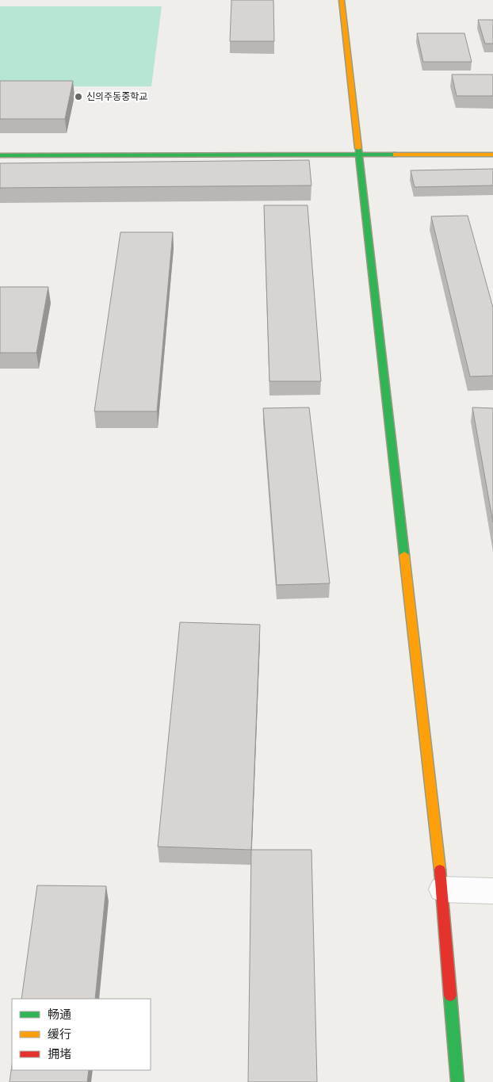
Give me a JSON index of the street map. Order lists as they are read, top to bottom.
{
  "places": ["신의주동중학교"],
  "legend": ["畅通", "缓行", "拥堵"]
}
